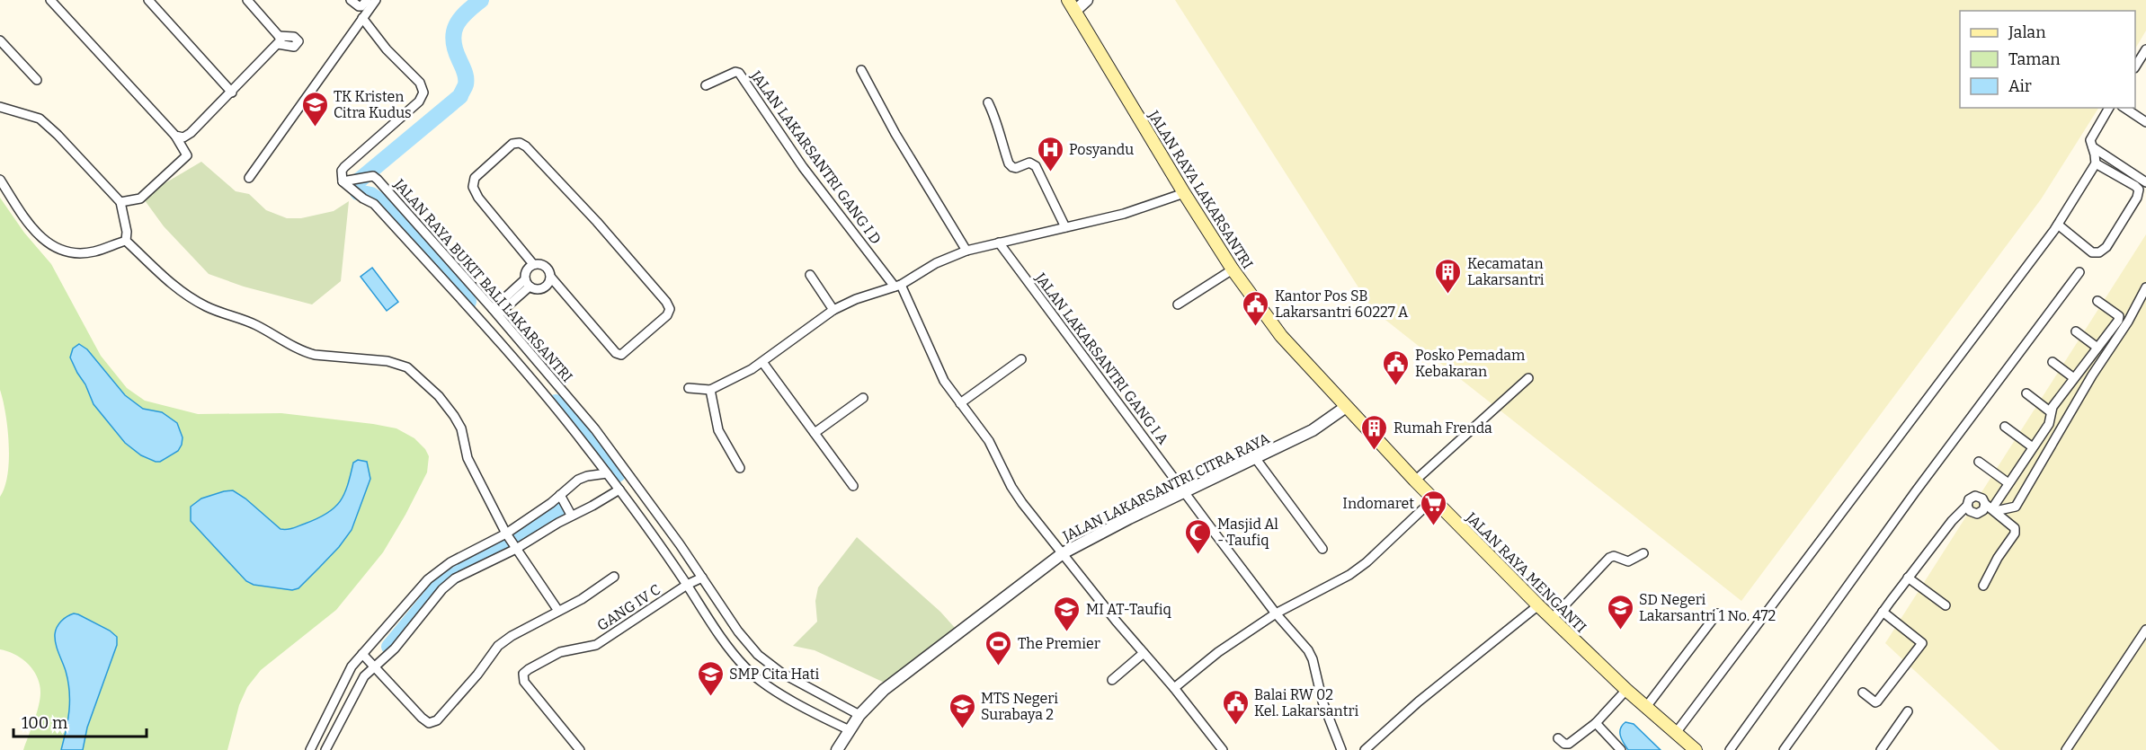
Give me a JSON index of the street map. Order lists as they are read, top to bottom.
{
  "streets": {
    "main road": ["JALAN RAYA LAKARSANTRI", "JALAN RAYA MENGANTI"],
    "street": [
      "JALAN LAKARSANTRI GANG I D",
      "JALAN RAYA BUKIT BALI LAKARSANTRI",
      "JALAN LAKARSANTRI GANG I A",
      "JALAN LAKARSANTRI CITRA RAYA",
      "GANG IV C"
    ]
  },
  "crossings": [
    ["JALAN RAYA LAKARSANTRI", "JALAN LAKARSANTRI CITRA RAYA"],
    ["JALAN RAYA LAKARSANTRI", "JALAN RAYA MENGANTI"],
    ["JALAN RAYA BUKIT BALI LAKARSANTRI", "JALAN LAKARSANTRI CITRA RAYA"],
    ["JALAN RAYA BUKIT BALI LAKARSANTRI", "GANG IV C"],
    ["JALAN LAKARSANTRI GANG I A", "JALAN LAKARSANTRI CITRA RAYA"],
    ["JALAN LAKARSANTRI CITRA RAYA", "JALAN RAYA MENGANTI"]
  ],
  "places": {
    "school or university": [
      "TK Kristen Citra Kudus",
      "SD Negeri Lakarsantri 1 No. 472",
      "MI AT-Taufiq",
      "SMP Cita Hati",
      "MTS Negeri Surabaya 2"
    ],
    "hospital": ["Posyandu"],
    "building": ["Kecamatan Lakarsantri", "Rumah Frenda"],
    "public building": ["Kantor Pos SB Lakarsantri 60227 A", "Posko Pemadam Kebakaran", "Balai RW 02 Kel. Lakarsantri"],
    "supermarket": ["Indomaret"],
    "mosque": ["Masjid Al - Taufiq"],
    "sports": ["The Premier"]
  },
  "legend": ["Jalan", "Taman", "Air"],
  "scale_bar": "100 m"
}
